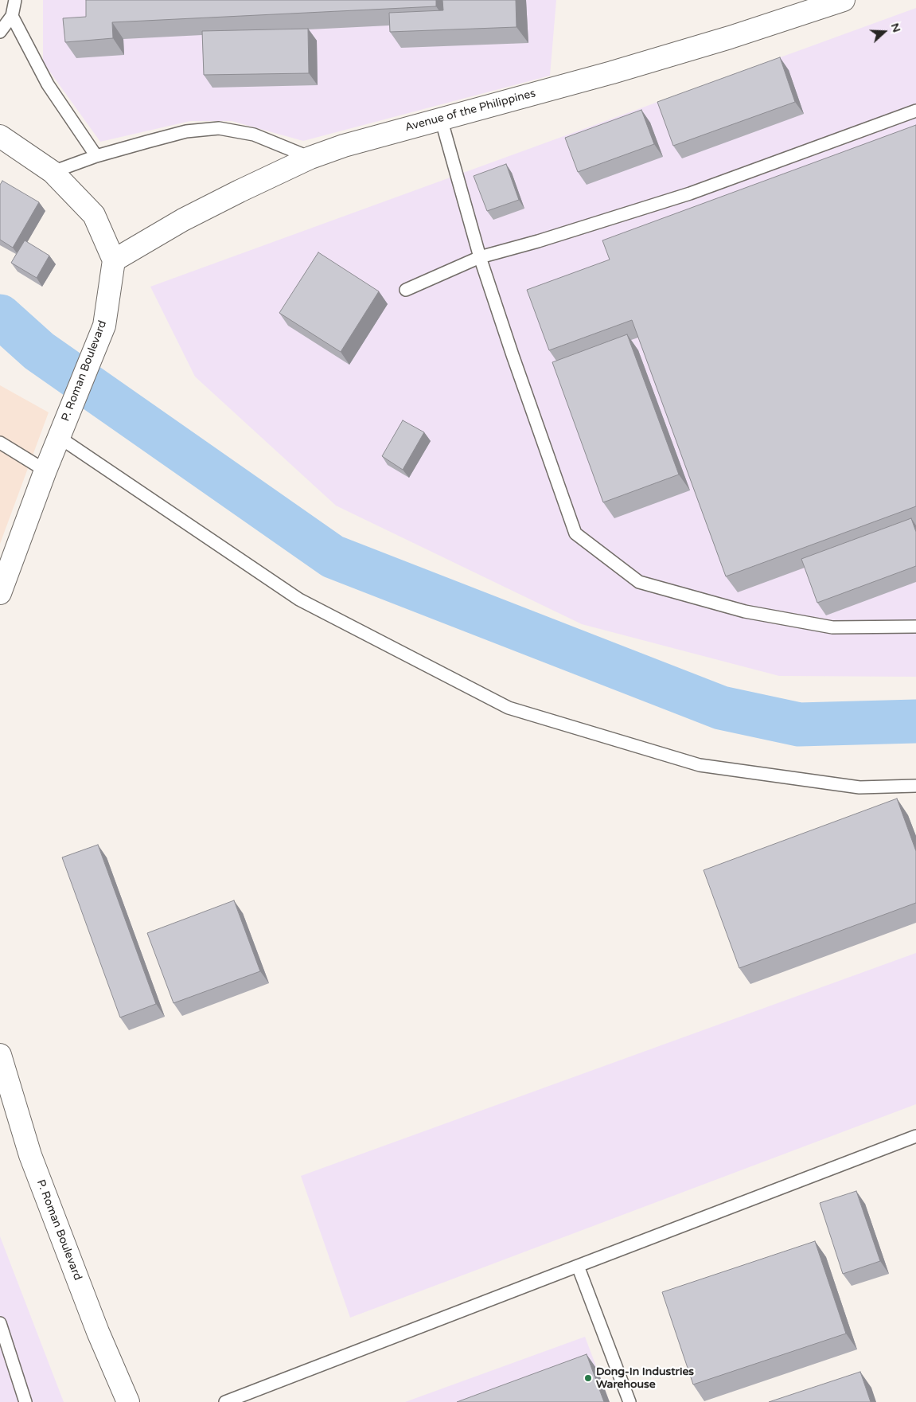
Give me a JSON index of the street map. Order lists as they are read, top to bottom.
{
  "streets": {
    "main road": ["Avenue of the Philippines", "P. Roman Boulevard"]
  },
  "crossings": [
    ["Avenue of the Philippines", "P. Roman Boulevard"]
  ],
  "places": ["Dong-In Industries Warehouse"],
  "north": "right"
}
